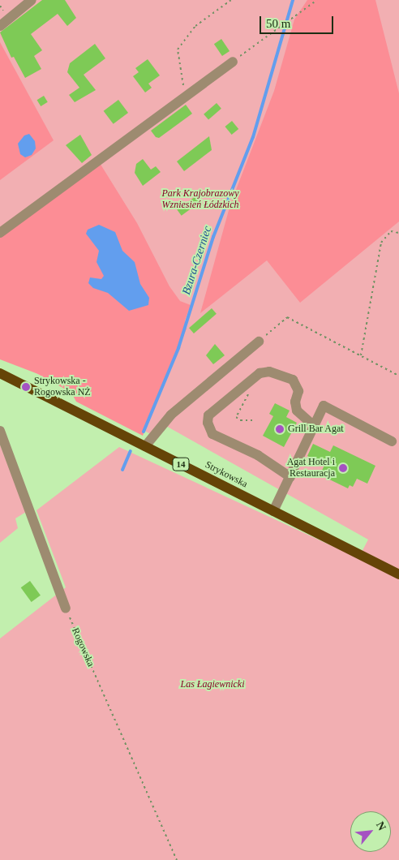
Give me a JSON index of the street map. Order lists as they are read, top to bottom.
{
  "streets": {
    "main road": ["14", "Strykowska"],
    "path": ["Rogowska"]
  },
  "water": ["Bzura-Czerniec"],
  "parks": ["Park Krajobrazowy Wzniesień Łódzkich", "Las Łagiewnicki"],
  "places": ["Strykowska - Rogowska NŻ", "Grill Bar Agat", "Agat Hotel i Restauracja"],
  "scale_bar": "50 m",
  "north": "top right"
}
